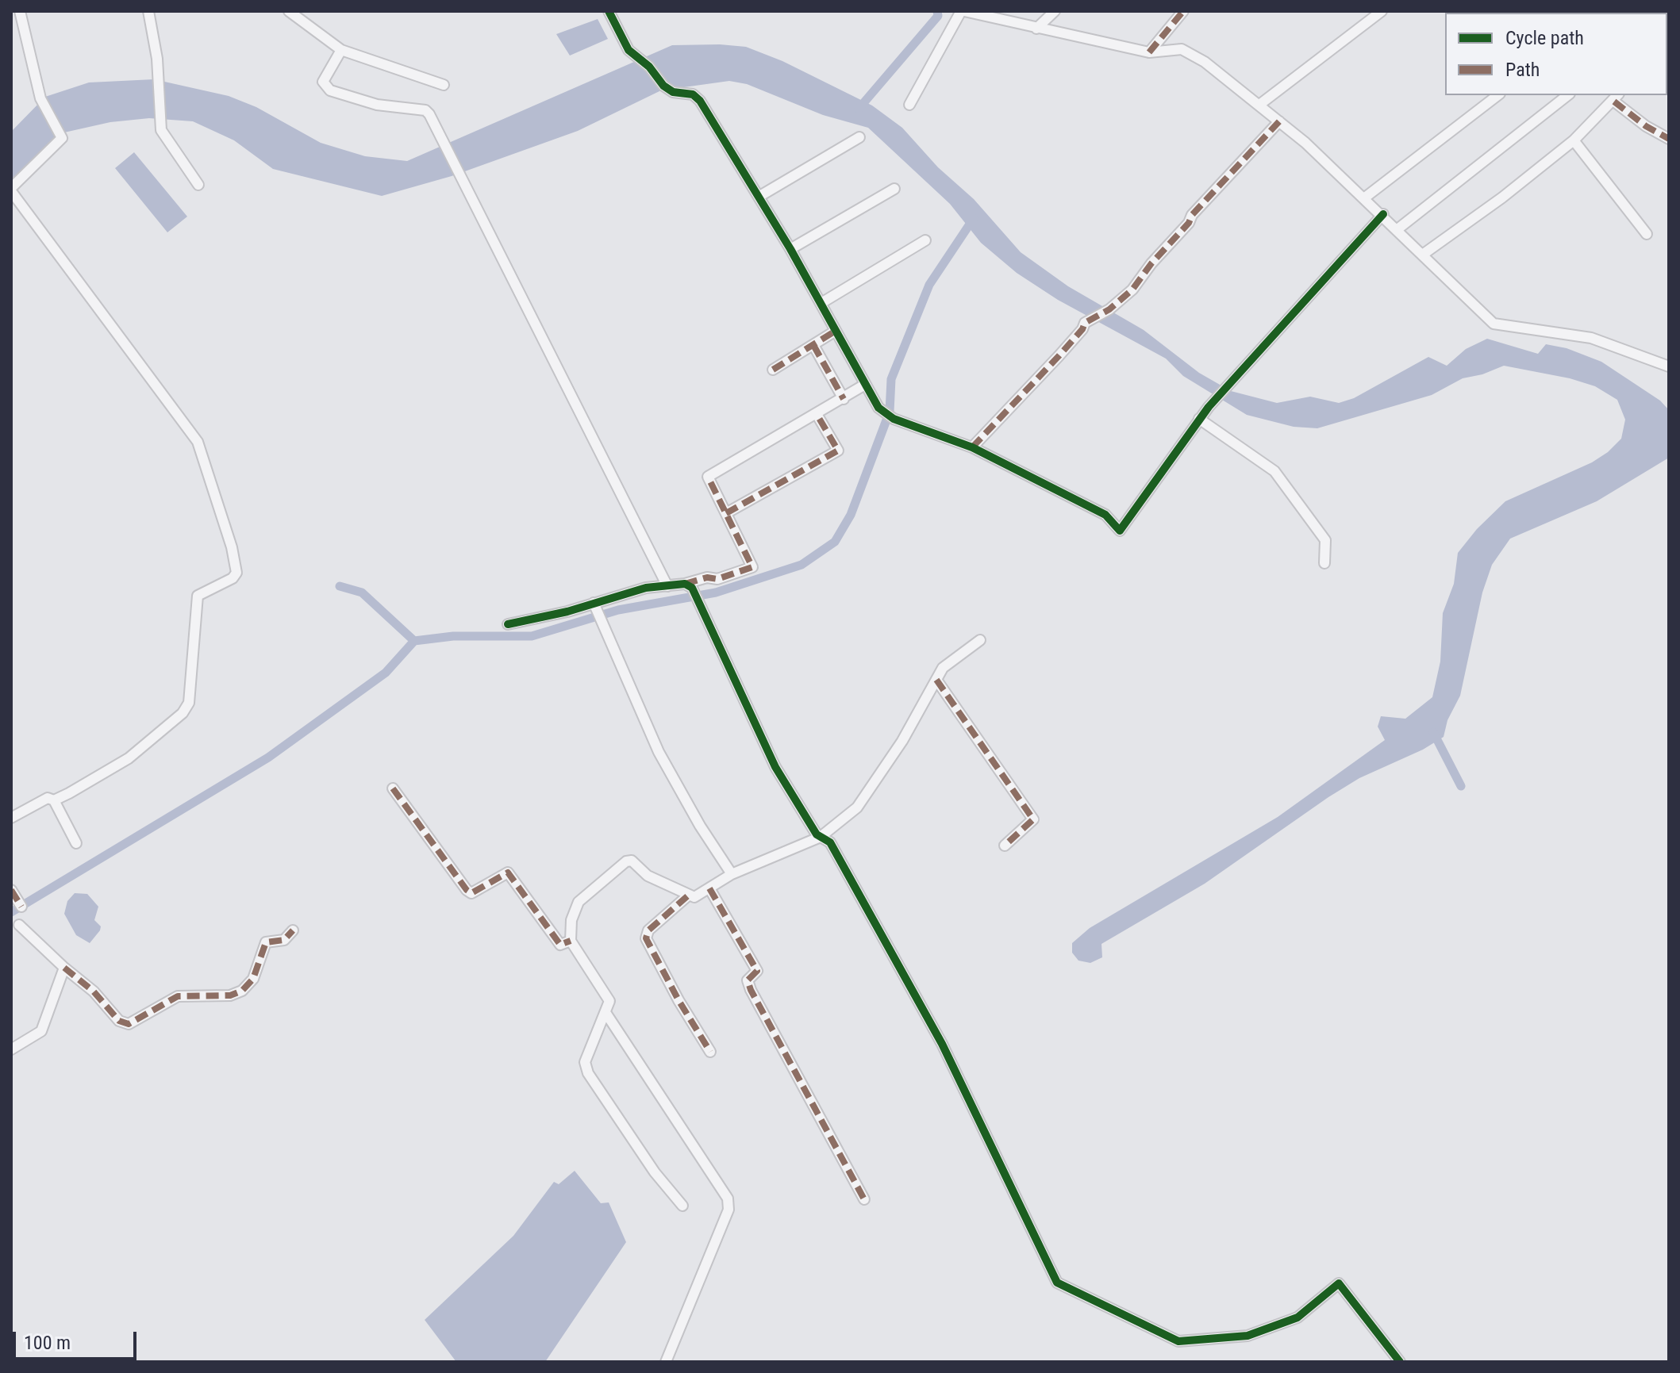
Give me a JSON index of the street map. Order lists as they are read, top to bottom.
{
  "legend": ["Cycle path", "Path"],
  "scale_bar": "100 m"
}
